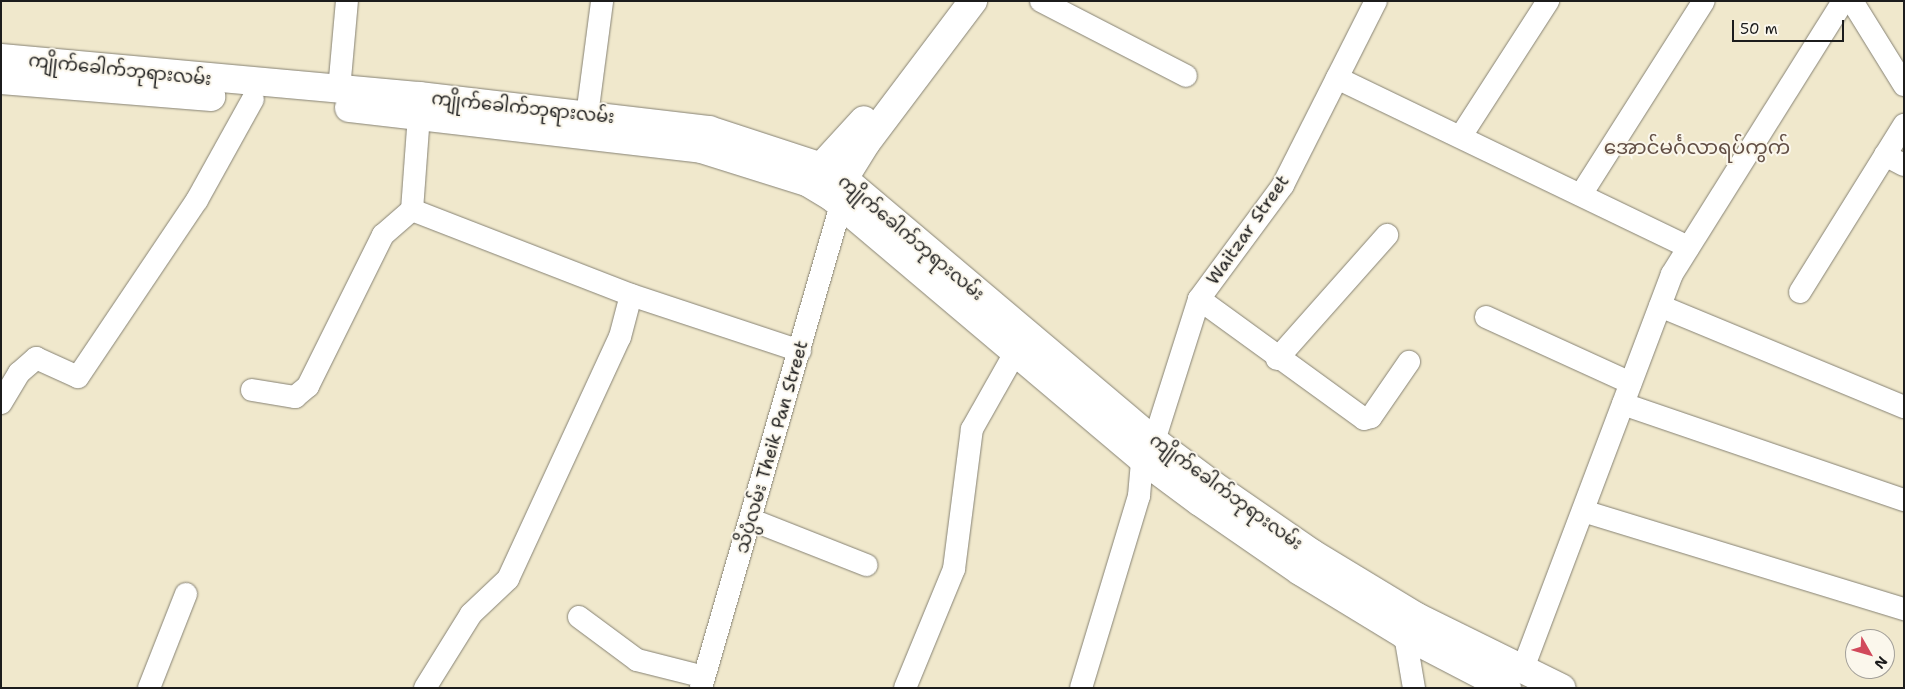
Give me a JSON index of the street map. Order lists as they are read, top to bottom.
{
  "streets": {
    "main road": ["ကျိုက်ခေါက်ဘုရားလမ်း"],
    "street": ["Waitzar Street", "သိပ္ပံလမ်း Theik Pan Street"]
  },
  "crossings": [
    ["ကျိုက်ခေါက်ဘုရားလမ်း", "Waitzar Street"],
    ["ကျိုက်ခေါက်ဘုရားလမ်း", "သိပ္ပံလမ်း Theik Pan Street"]
  ],
  "districts": ["အောင်မင်္ဂလာရပ်ကွက်"],
  "scale_bar": "50 m",
  "north": "bottom right"
}
